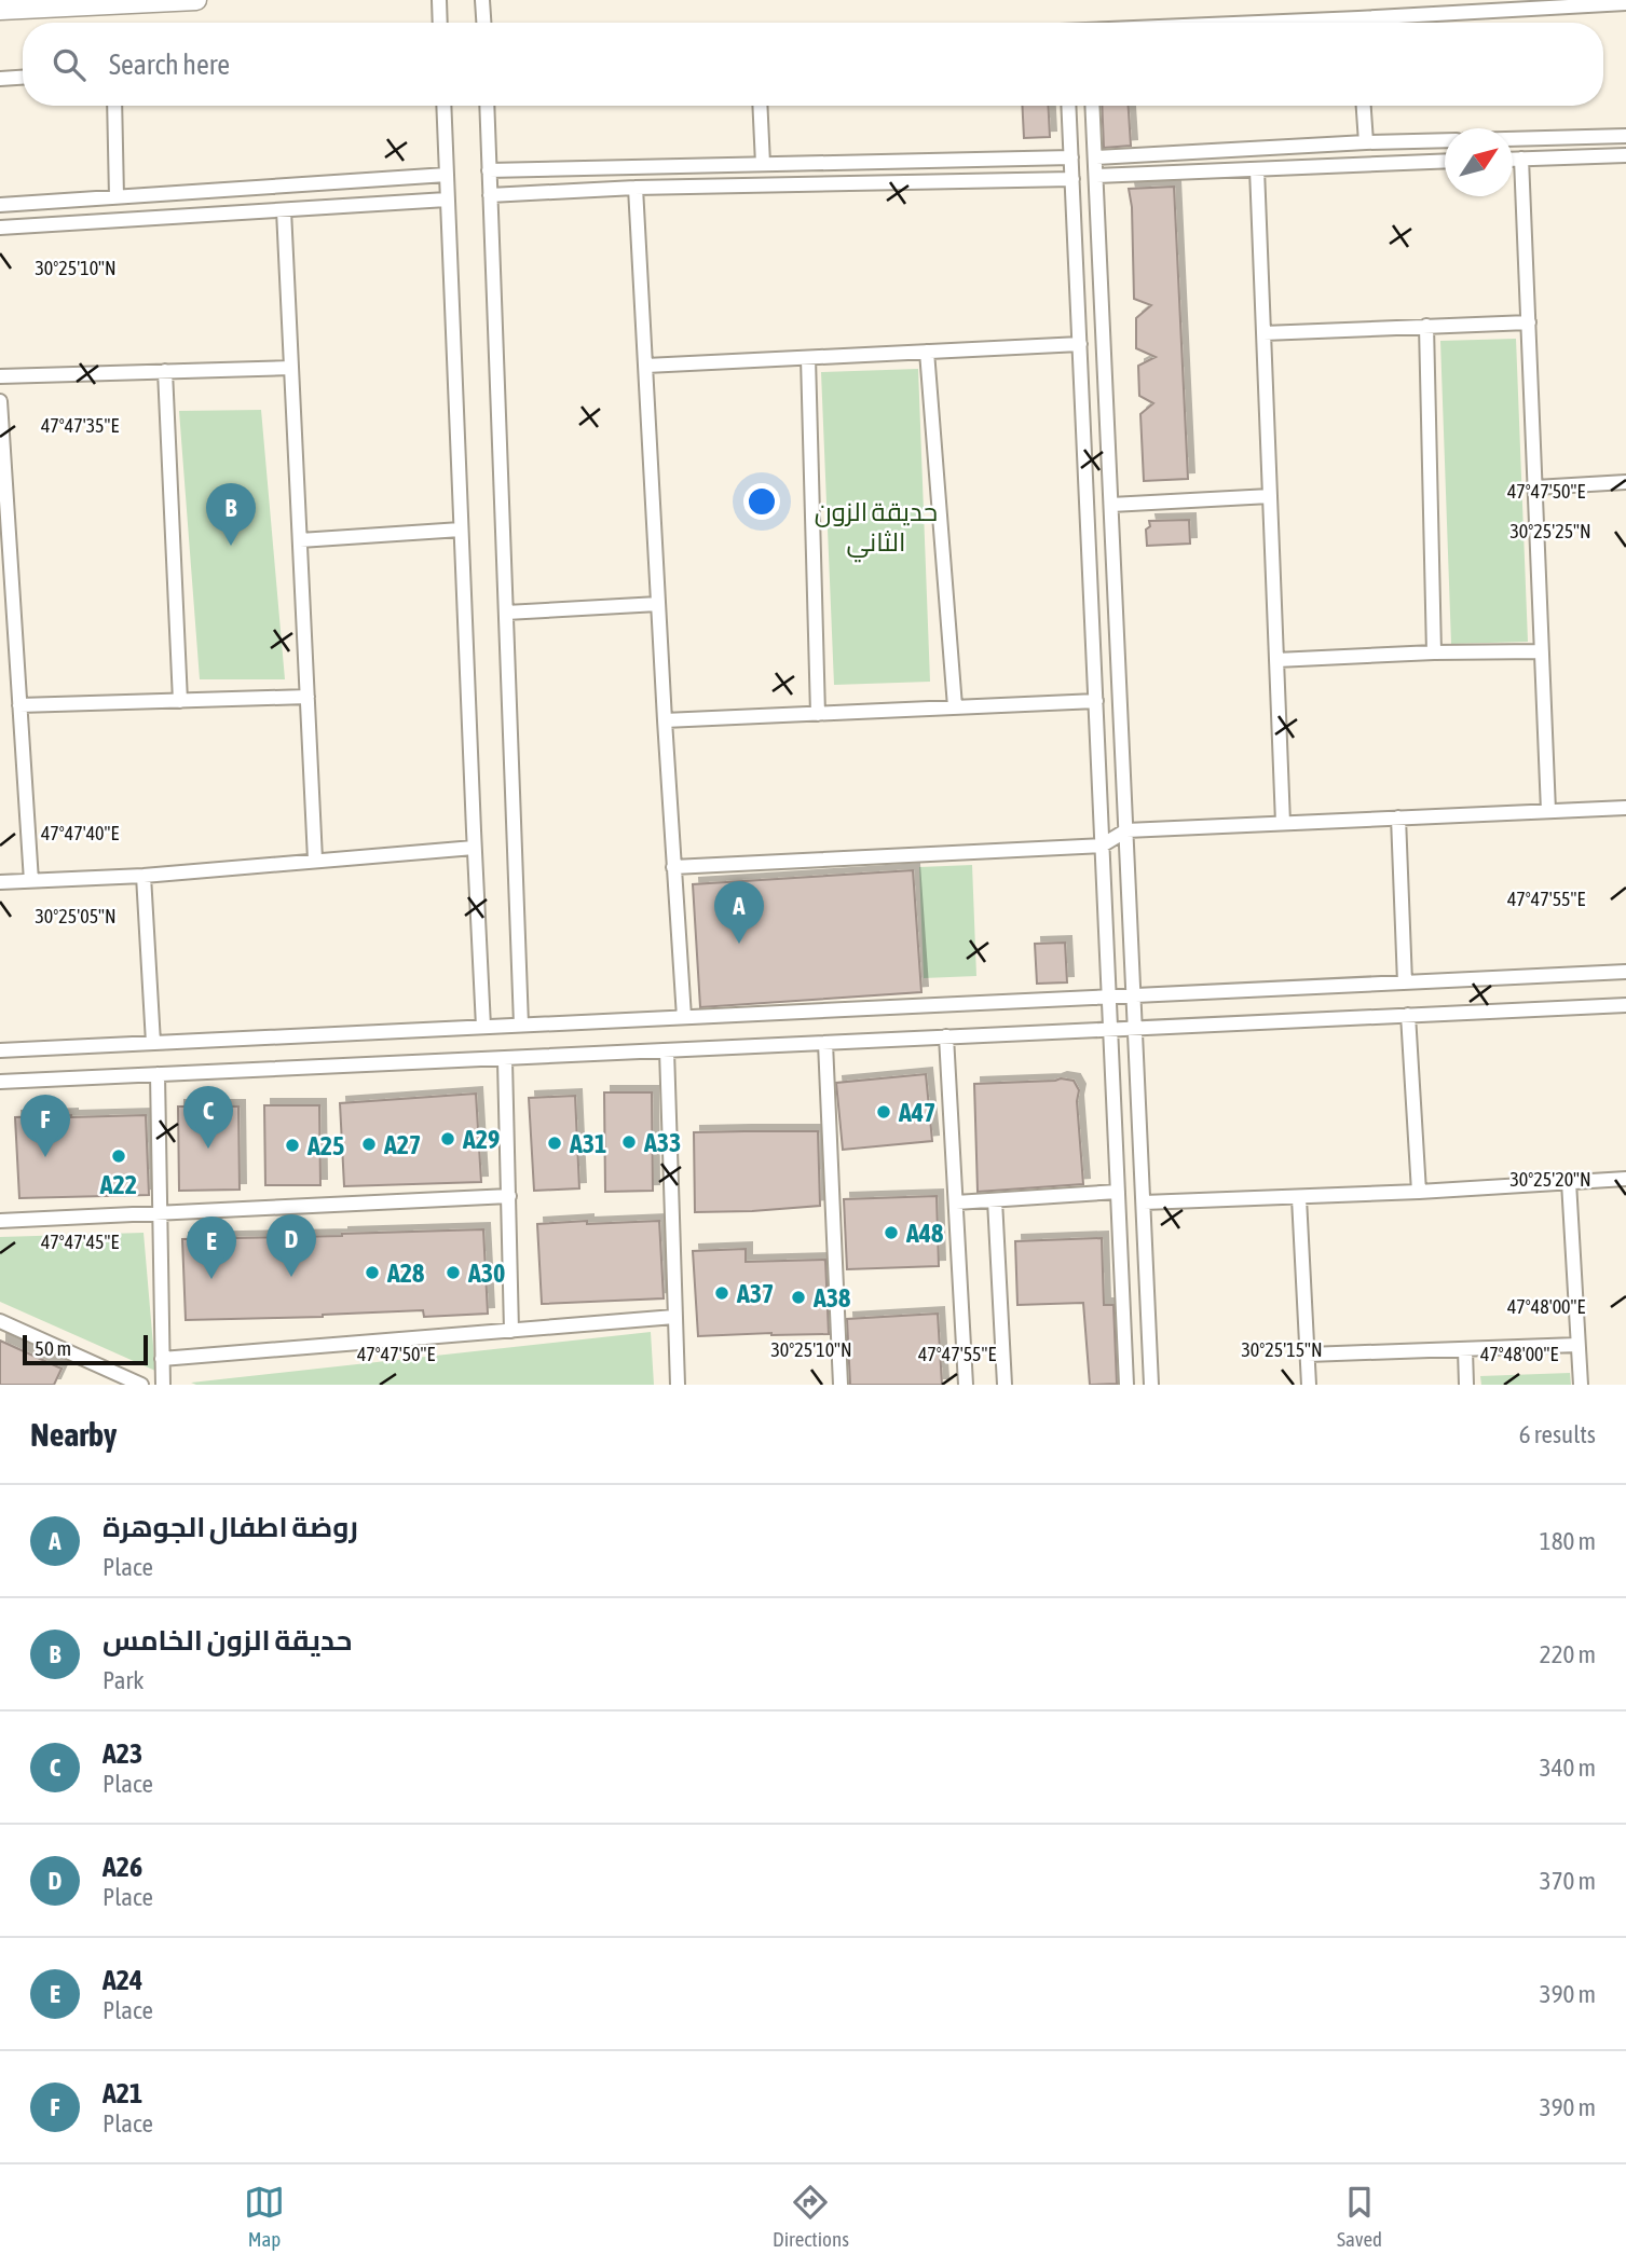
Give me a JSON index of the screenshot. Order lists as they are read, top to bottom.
{
  "parks": ["حديقة الزون الثاني"],
  "places": [
    "A47",
    "A29",
    "A33",
    "A31",
    "A27",
    "A25",
    "A22",
    "A48",
    "A28",
    "A30",
    "A37",
    "A38"
  ],
  "scale_bar": "50 m",
  "north": "top right",
  "page": {
    "search": "Search here",
    "pins": [
      "B",
      "A",
      "C",
      "F",
      "D",
      "E"
    ],
    "scale": "50 m",
    "heading": ["Nearby", "6 results"],
    "list": [
      {
        "mark": "A",
        "name": "روضة اطفال الجوهرة",
        "note": "Place",
        "value": "180 m"
      },
      {
        "mark": "B",
        "name": "حديقة الزون الخامس",
        "note": "Park",
        "value": "220 m"
      },
      {
        "mark": "C",
        "name": "A23",
        "note": "Place",
        "value": "340 m"
      },
      {
        "mark": "D",
        "name": "A26",
        "note": "Place",
        "value": "370 m"
      },
      {
        "mark": "E",
        "name": "A24",
        "note": "Place",
        "value": "390 m"
      },
      {
        "mark": "F",
        "name": "A21",
        "note": "Place",
        "value": "390 m"
      }
    ],
    "nav": ["Map", "Directions", "Saved"]
  },
  "coordinates": [
    "30°25'10\"N",
    "47°47'35\"E",
    "47°47'50\"E",
    "30°25'25\"N",
    "47°47'40\"E",
    "47°47'55\"E",
    "30°25'05\"N",
    "30°25'20\"N",
    "47°47'45\"E",
    "47°48'00\"E",
    "30°25'15\"N"
  ]
}
